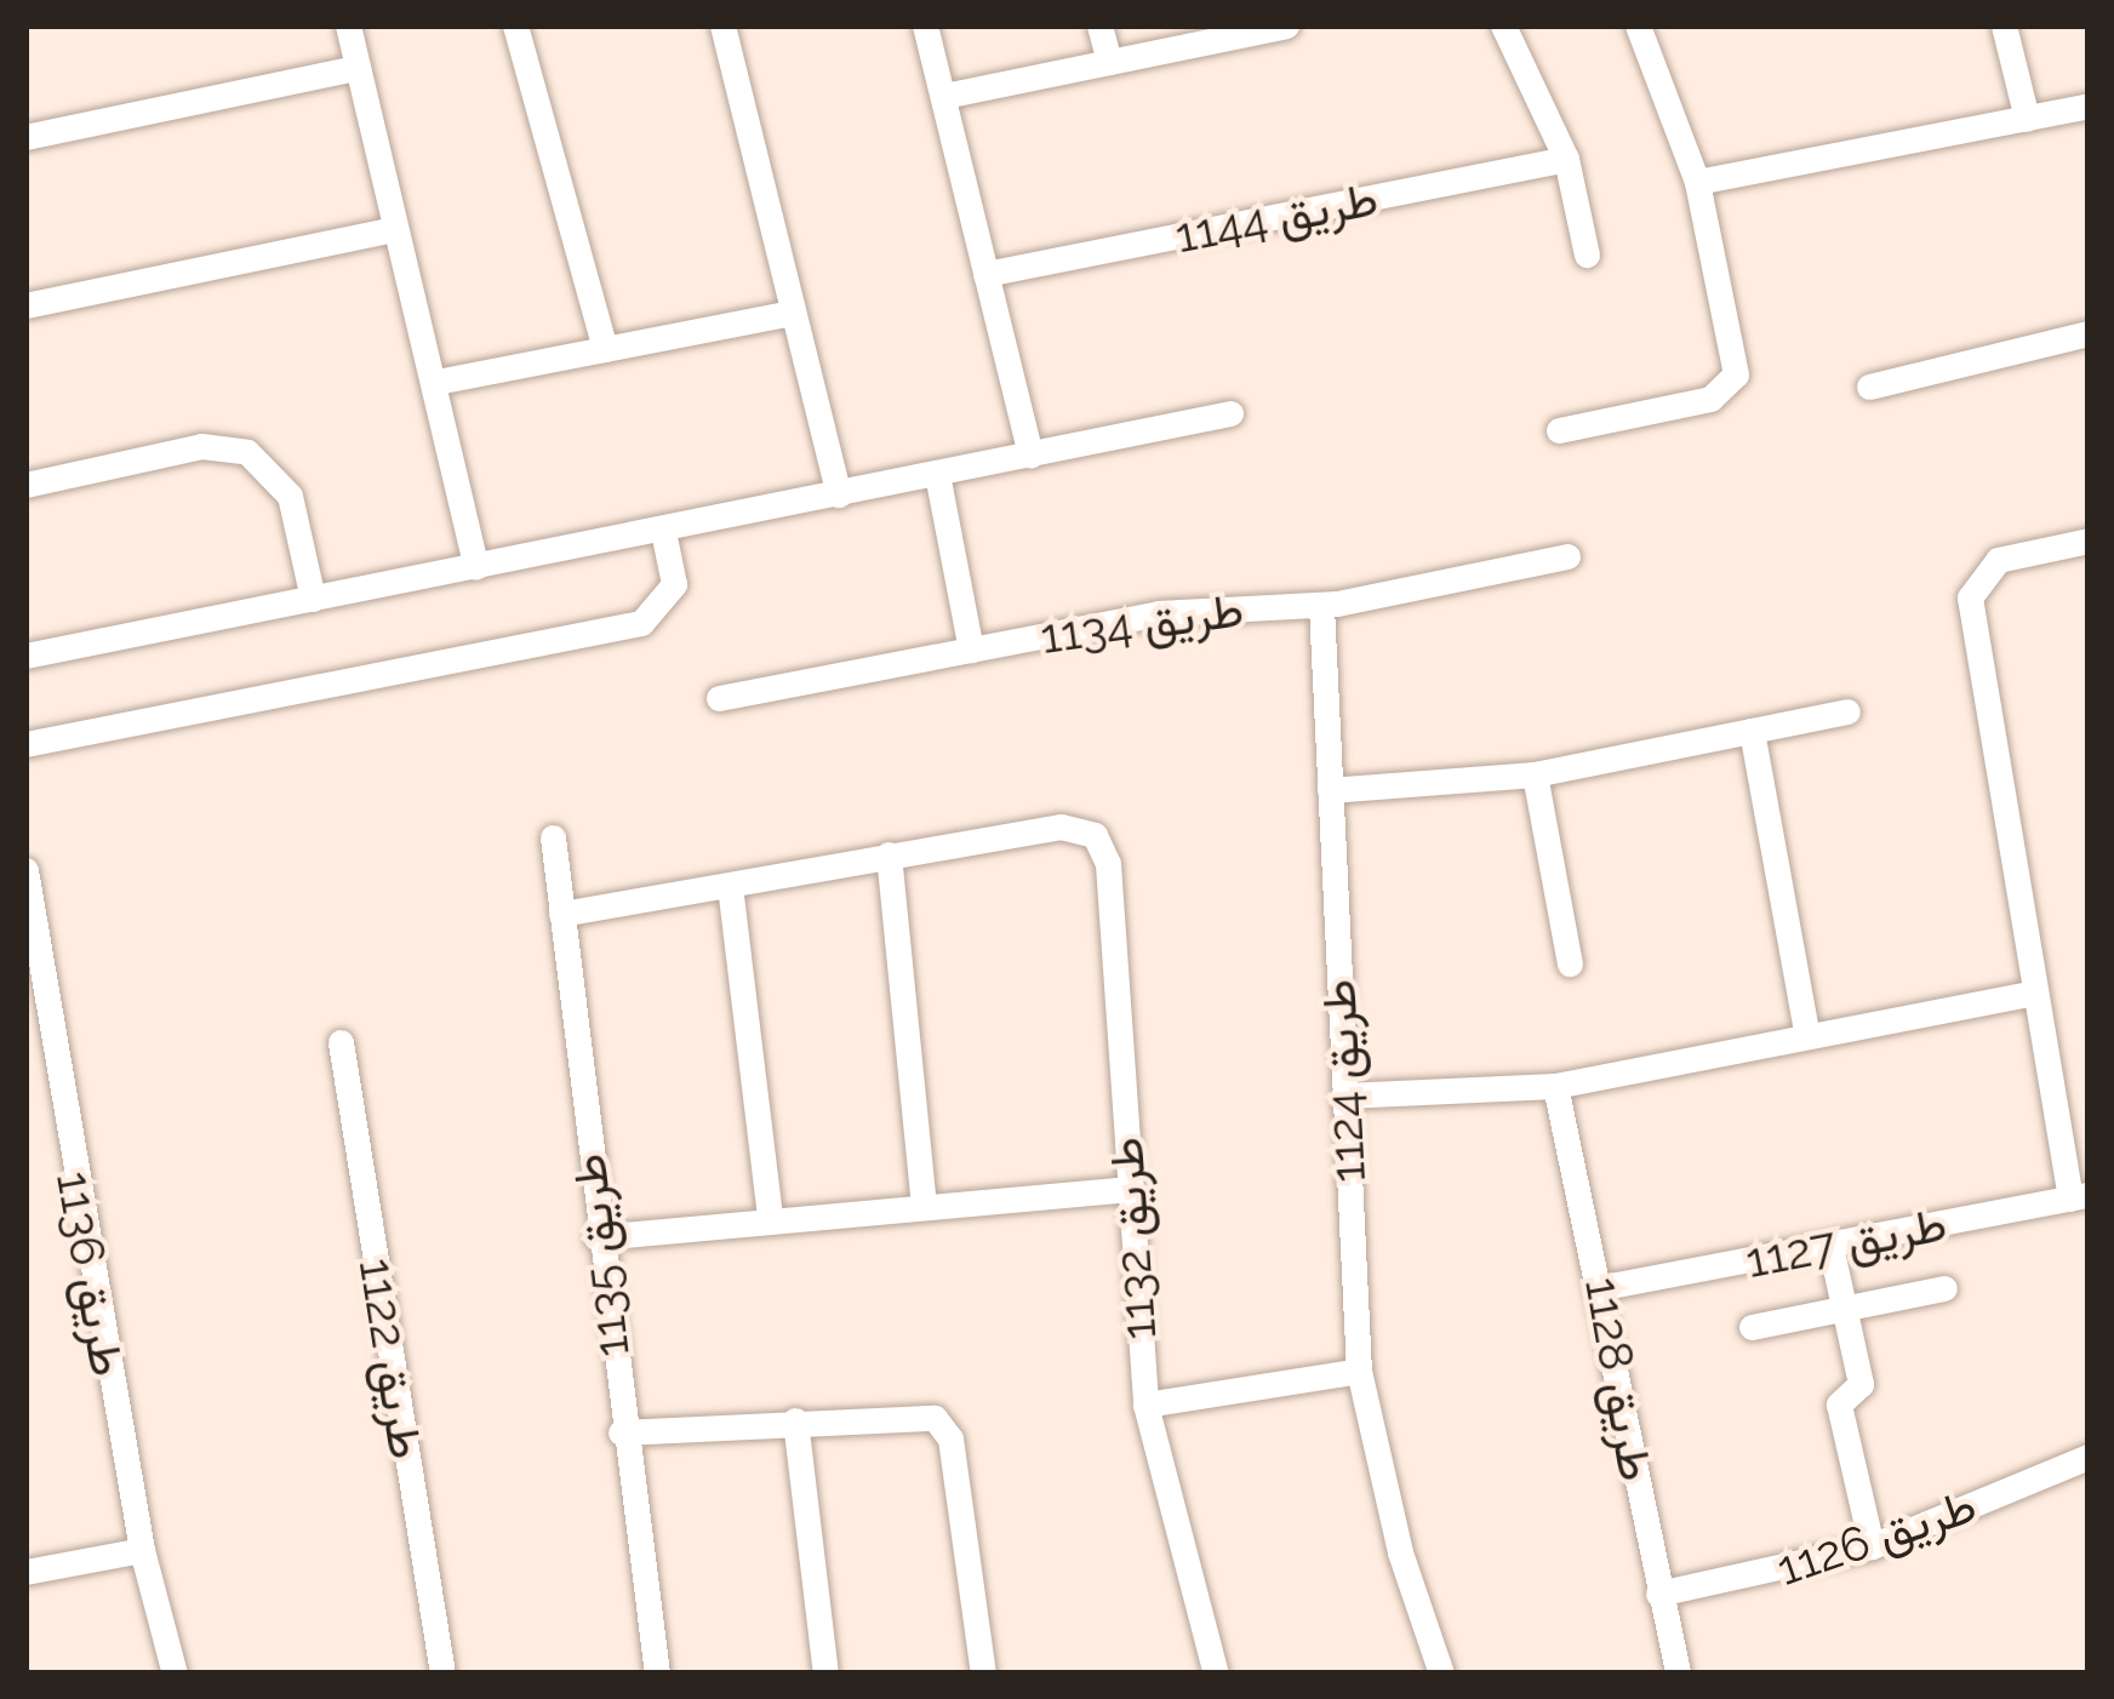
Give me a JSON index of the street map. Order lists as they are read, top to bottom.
{
  "streets": {
    "street": [
      "طريق 1144",
      "طريق 1134",
      "طريق 1124",
      "طريق 1132",
      "طريق 1127",
      "طريق 1135",
      "طريق 1136",
      "طريق 1122",
      "طريق 1128",
      "طريق 1126"
    ]
  },
  "crossings": [
    ["طريق 1134", "طريق 1124"],
    ["طريق 1127", "طريق 1128"],
    ["طريق 1128", "طريق 1126"]
  ]
}
